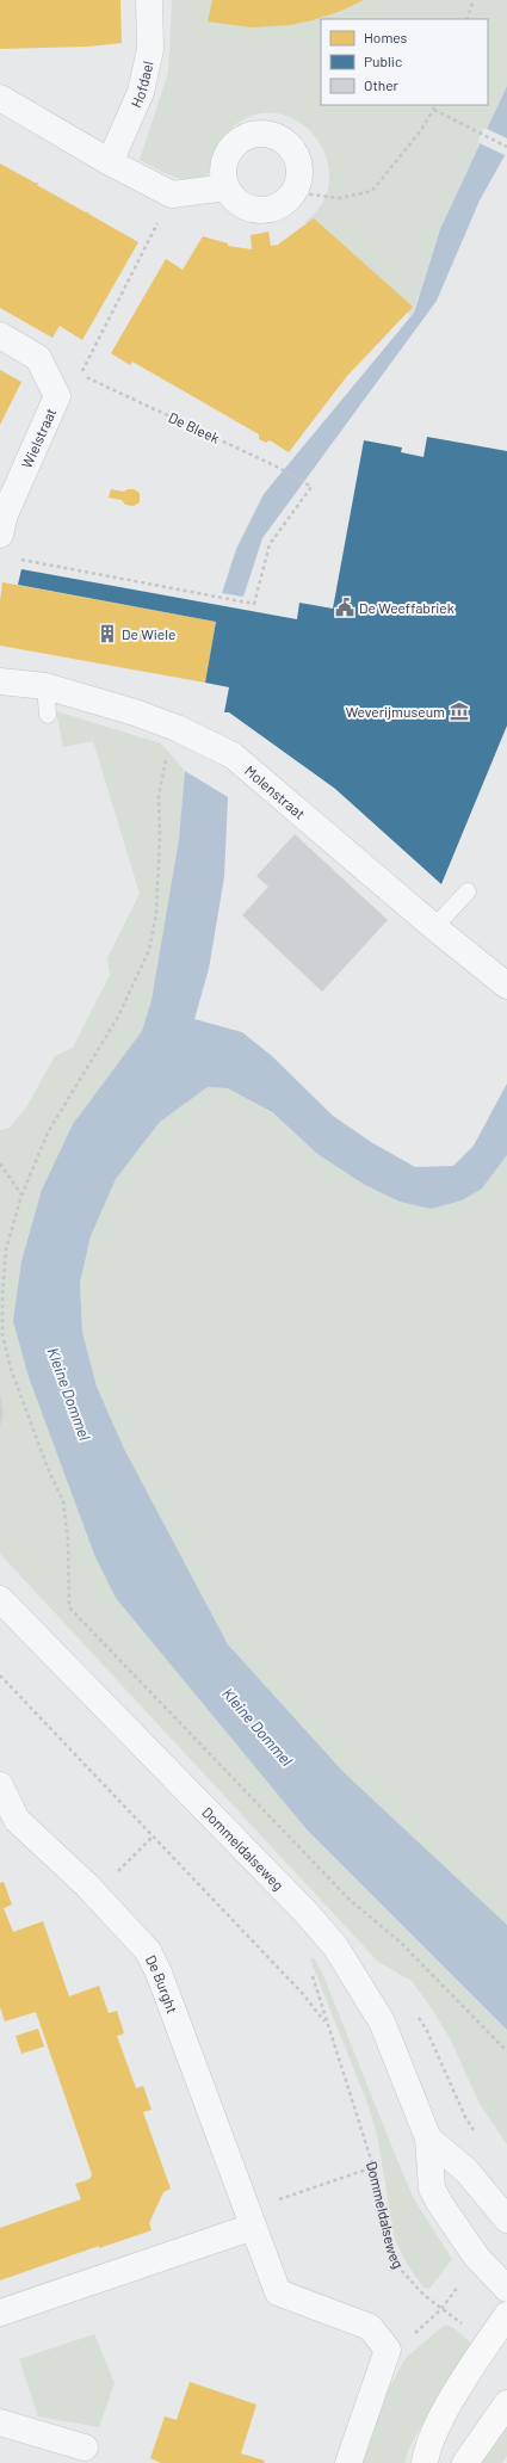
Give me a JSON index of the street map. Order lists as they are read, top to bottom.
{
  "streets": {
    "street": [
      "Hofdael",
      "Wielstraat",
      "Molenstraat",
      "Dommeldalseweg",
      "De Burght"
    ],
    "path": ["De Bleek"]
  },
  "water": ["Kleine Dommel"],
  "places": {
    "public building": ["De Weeffabriek"],
    "building": ["De Wiele"],
    "museum": ["Weverijmuseum"]
  },
  "legend": ["Homes", "Public", "Other"]
}
